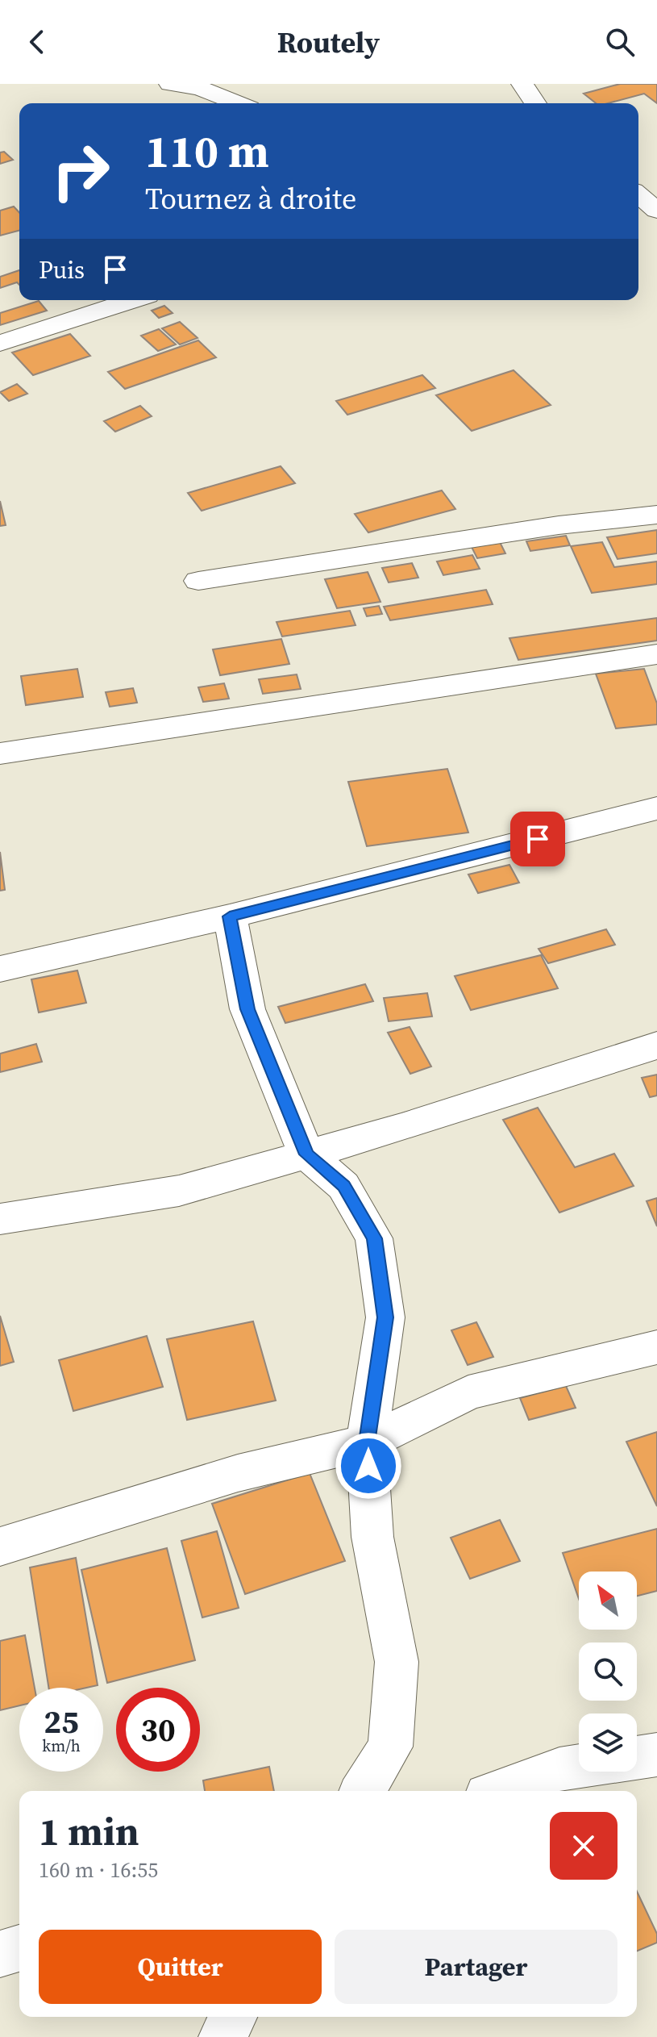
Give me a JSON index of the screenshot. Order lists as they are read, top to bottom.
{
  "north": "top left",
  "page": {
    "header": "Routely",
    "turn": ["110 m", "Tournez à droite"],
    "then": "Puis",
    "speed": "25 km/h",
    "limit": "30",
    "heading": ["1 min", "160 m · 16:55"],
    "buttons": ["Quitter", "Partager"]
  }
}
